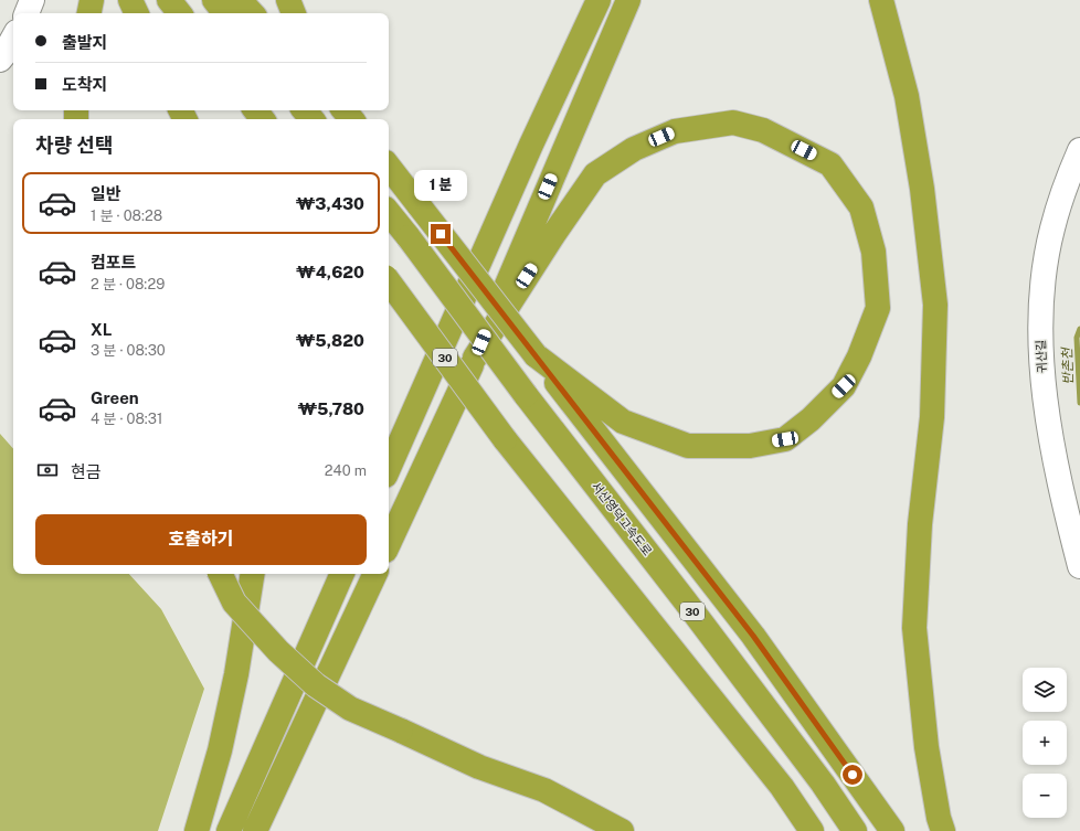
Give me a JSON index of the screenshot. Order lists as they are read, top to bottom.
{
  "streets": {
    "highway": ["30", "서산영덕고속도로"],
    "street": ["귀산길"]
  },
  "water": ["반촌천"],
  "page": {
    "banner": ["출발지", "도착지"],
    "heading": "차량 선택",
    "bubble": "1 분",
    "list": [
      {
        "name": "일반",
        "note": "1 분 · 08:28",
        "value": "₩3,430"
      },
      {
        "name": "컴포트",
        "note": "2 분 · 08:29",
        "value": "₩4,620"
      },
      {
        "name": "XL",
        "note": "3 분 · 08:30",
        "value": "₩5,820"
      },
      {
        "name": "Green",
        "note": "4 분 · 08:31",
        "value": "₩5,780"
      }
    ],
    "pay": ["현금", "240 m"],
    "buttons": "호출하기",
    "map_buttons": ["+", "−"]
  }
}
